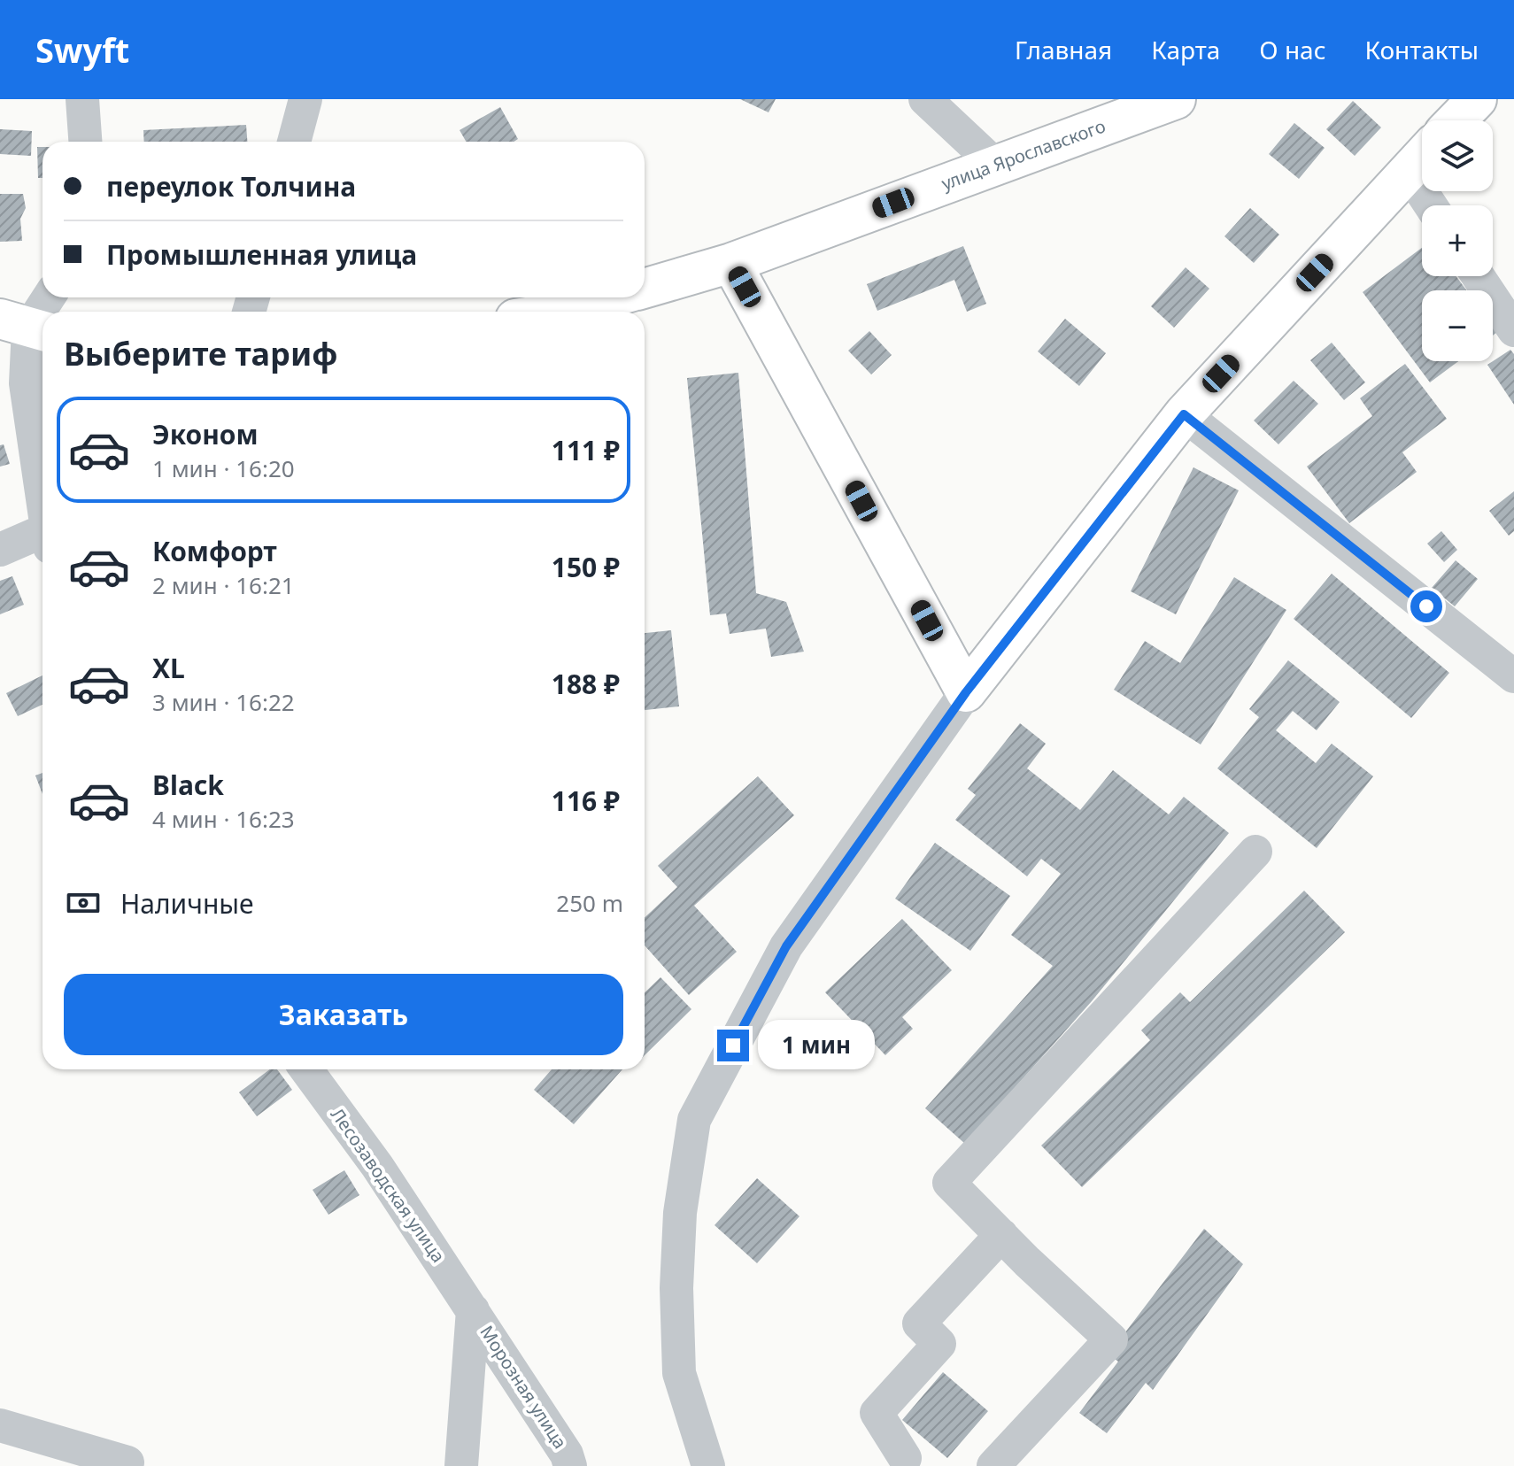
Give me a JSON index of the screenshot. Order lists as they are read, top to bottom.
{
  "streets": {
    "main road": ["улица Ярославского"],
    "street": ["Лесозаводская улица", "Морозная улица"]
  },
  "crossings": [
    ["Лесозаводская улица", "Морозная улица"]
  ],
  "page": {
    "header": "Swyft",
    "nav": [
      "Главная",
      "Карта",
      "О нас",
      "Контакты"
    ],
    "map_buttons": ["+", "−"],
    "banner": ["переулок Толчина", "Промышленная улица"],
    "heading": "Выберите тариф",
    "list": [
      {
        "name": "Эконом",
        "note": "1 мин · 16:20",
        "value": "111 ₽"
      },
      {
        "name": "Комфорт",
        "note": "2 мин · 16:21",
        "value": "150 ₽"
      },
      {
        "name": "XL",
        "note": "3 мин · 16:22",
        "value": "188 ₽"
      },
      {
        "name": "Black",
        "note": "4 мин · 16:23",
        "value": "116 ₽"
      }
    ],
    "pay": ["Наличные", "250 m"],
    "buttons": "Заказать",
    "bubble": "1 мин"
  }
}
